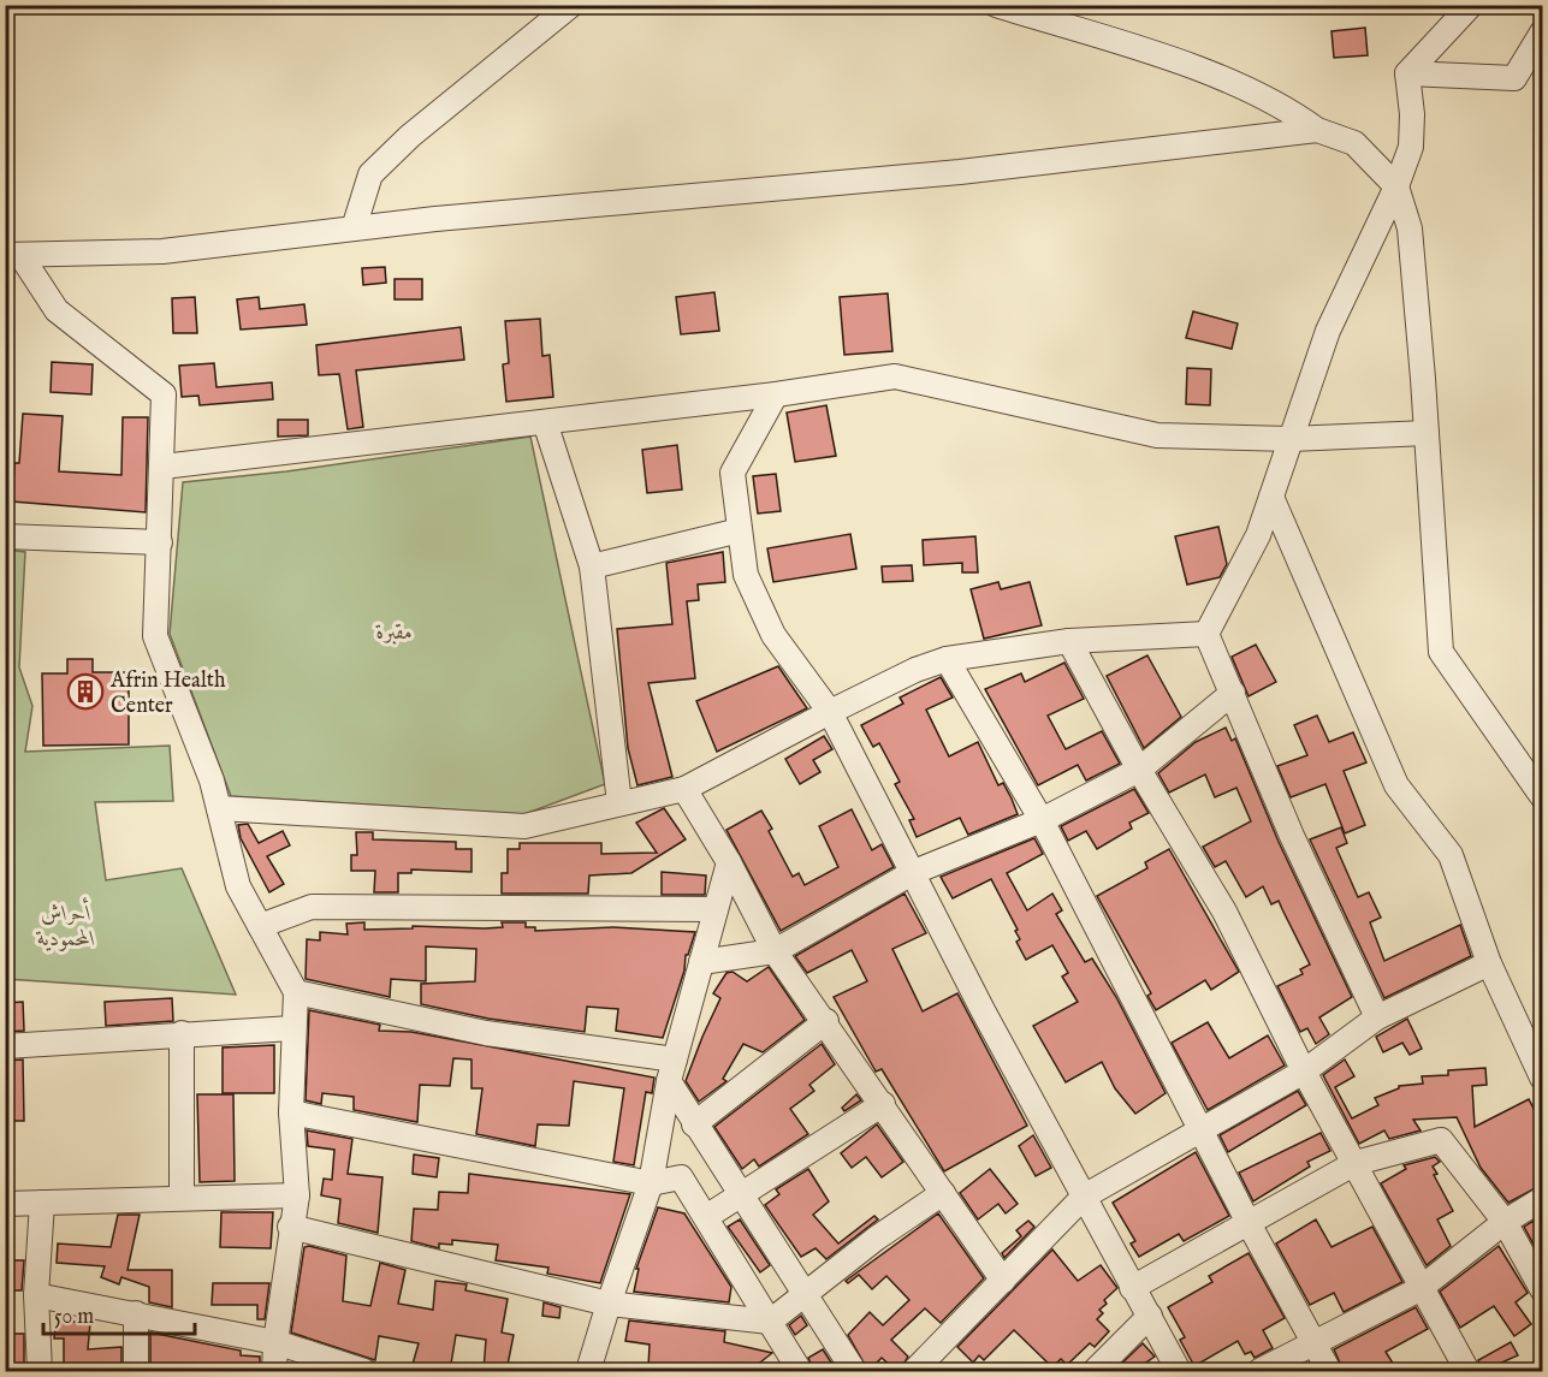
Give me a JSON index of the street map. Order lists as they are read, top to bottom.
{
  "parks": ["مقبرة", "أحراش المحمودية"],
  "places": {
    "building": ["Afrin Health Center"]
  },
  "scale_bar": "50 m"
}
